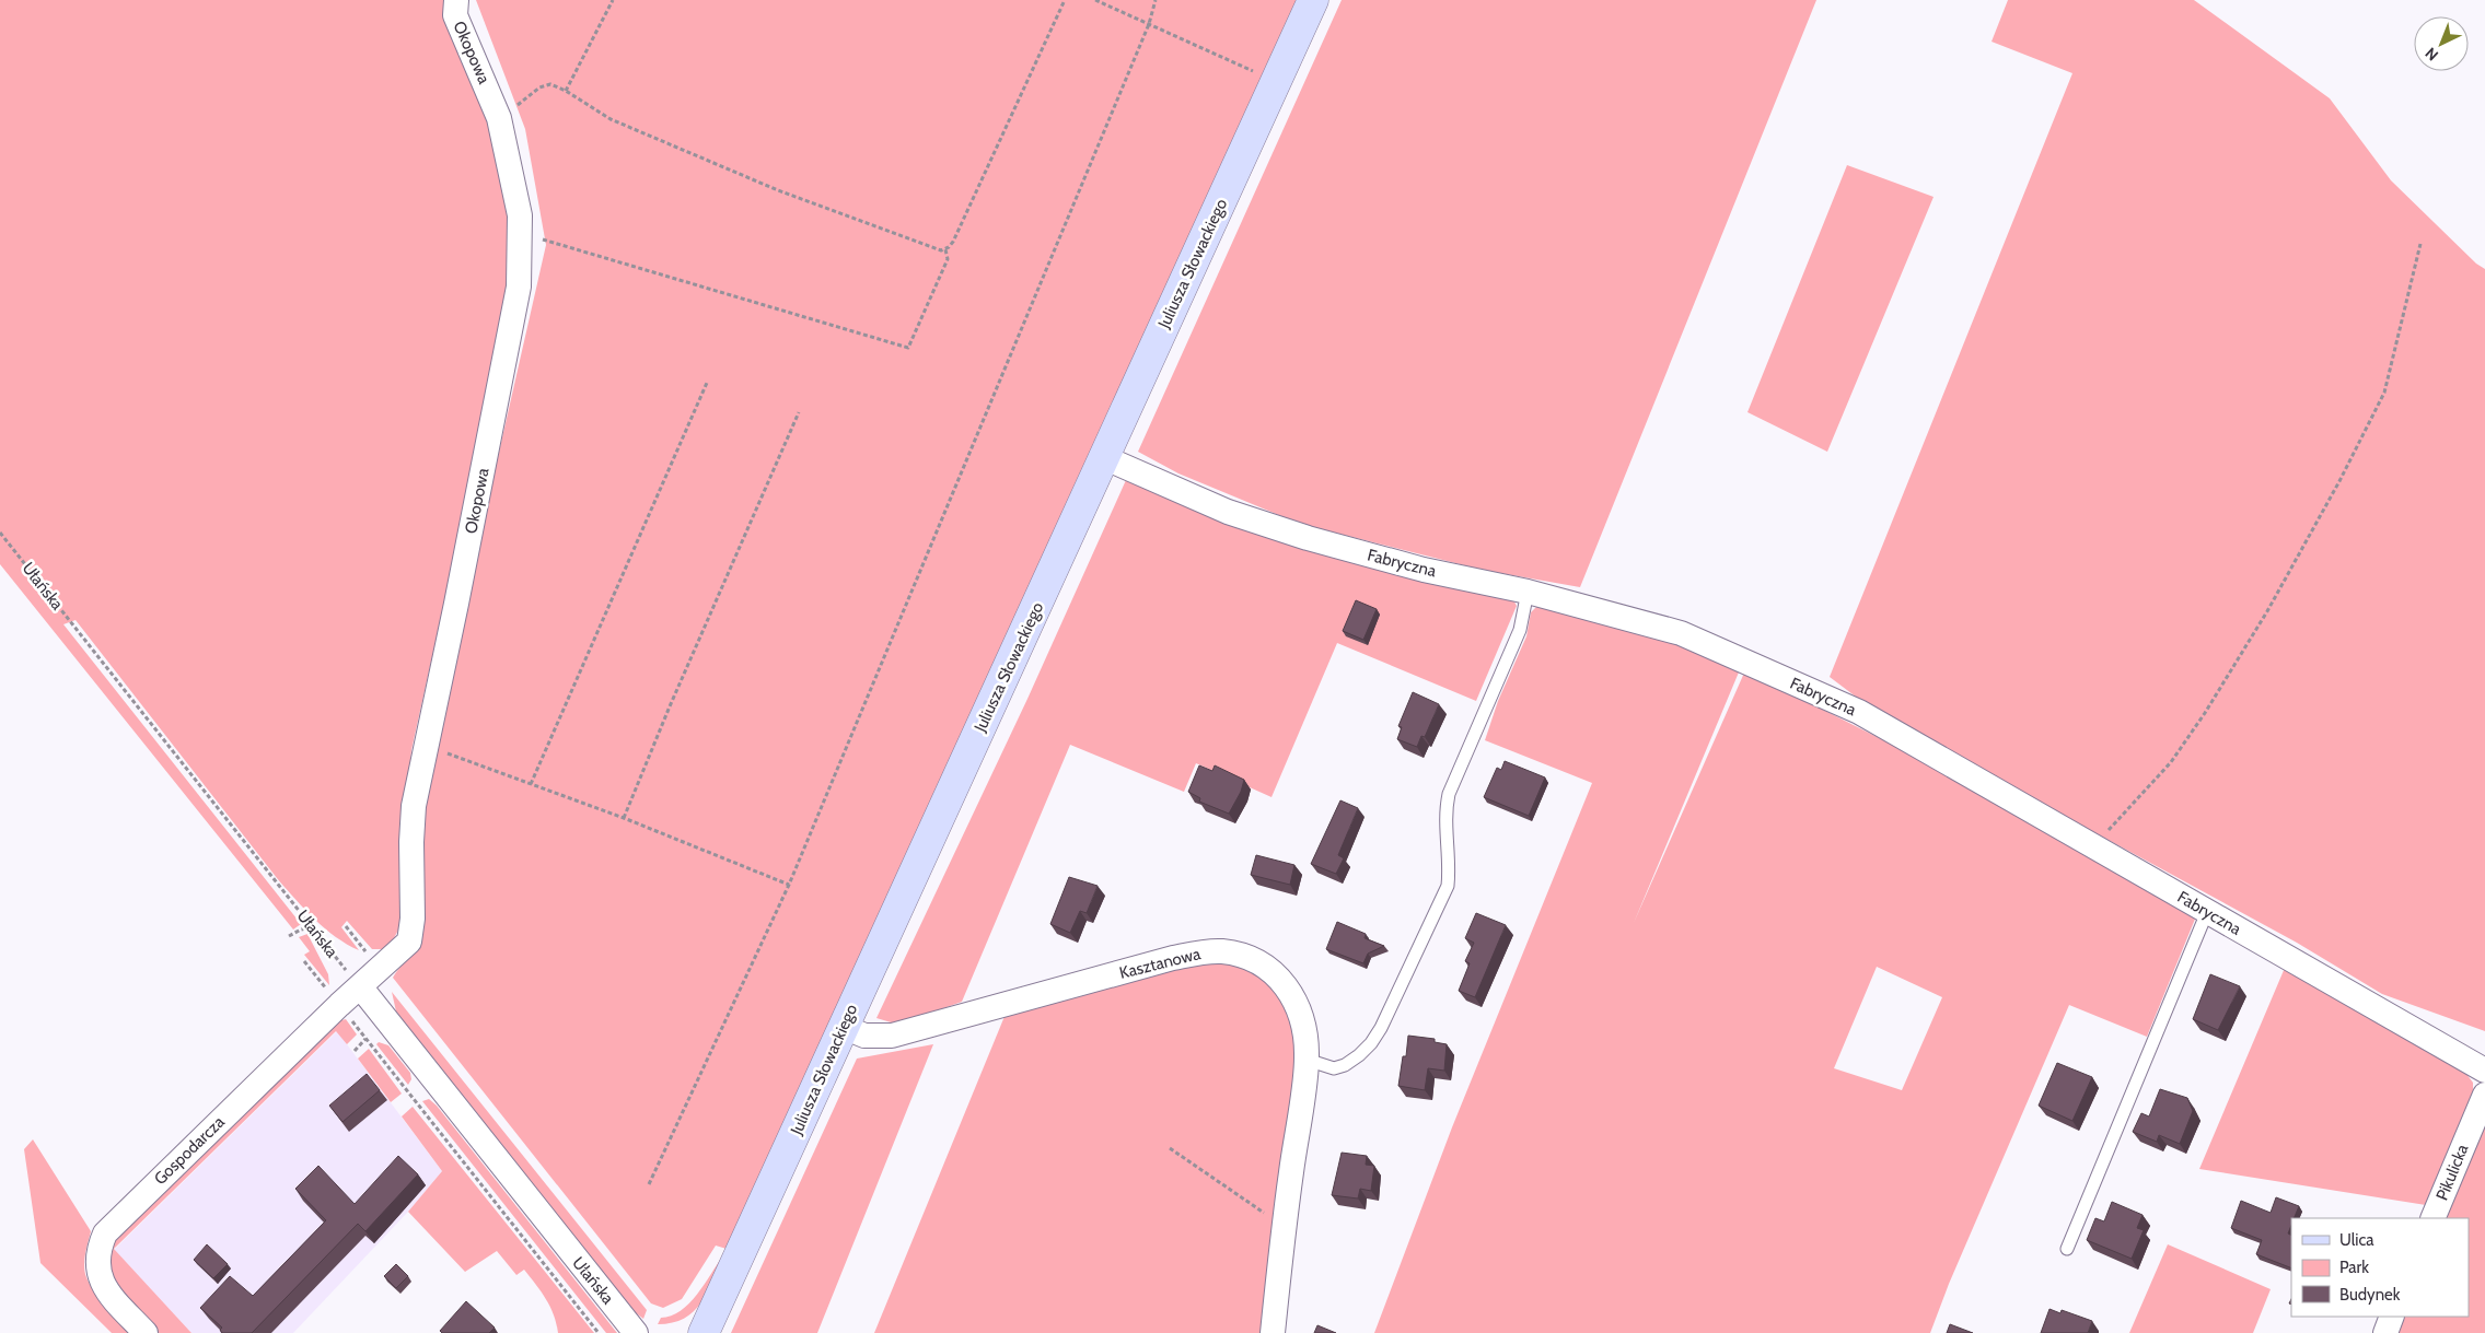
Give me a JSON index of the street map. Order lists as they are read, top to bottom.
{
  "streets": {
    "street": [
      "Okopowa",
      "Juliusza Słowackiego",
      "Fabryczna",
      "Ułańska",
      "Kasztanowa",
      "Gospodarcza",
      "Pikulicka"
    ]
  },
  "crossings": [
    ["Okopowa", "Ułańska"],
    ["Okopowa", "Gospodarcza"],
    ["Juliusza Słowackiego", "Fabryczna"],
    ["Juliusza Słowackiego", "Kasztanowa"],
    ["Ułańska", "Gospodarcza"]
  ],
  "legend": ["Ulica", "Park", "Budynek"],
  "north": "bottom left"
}
